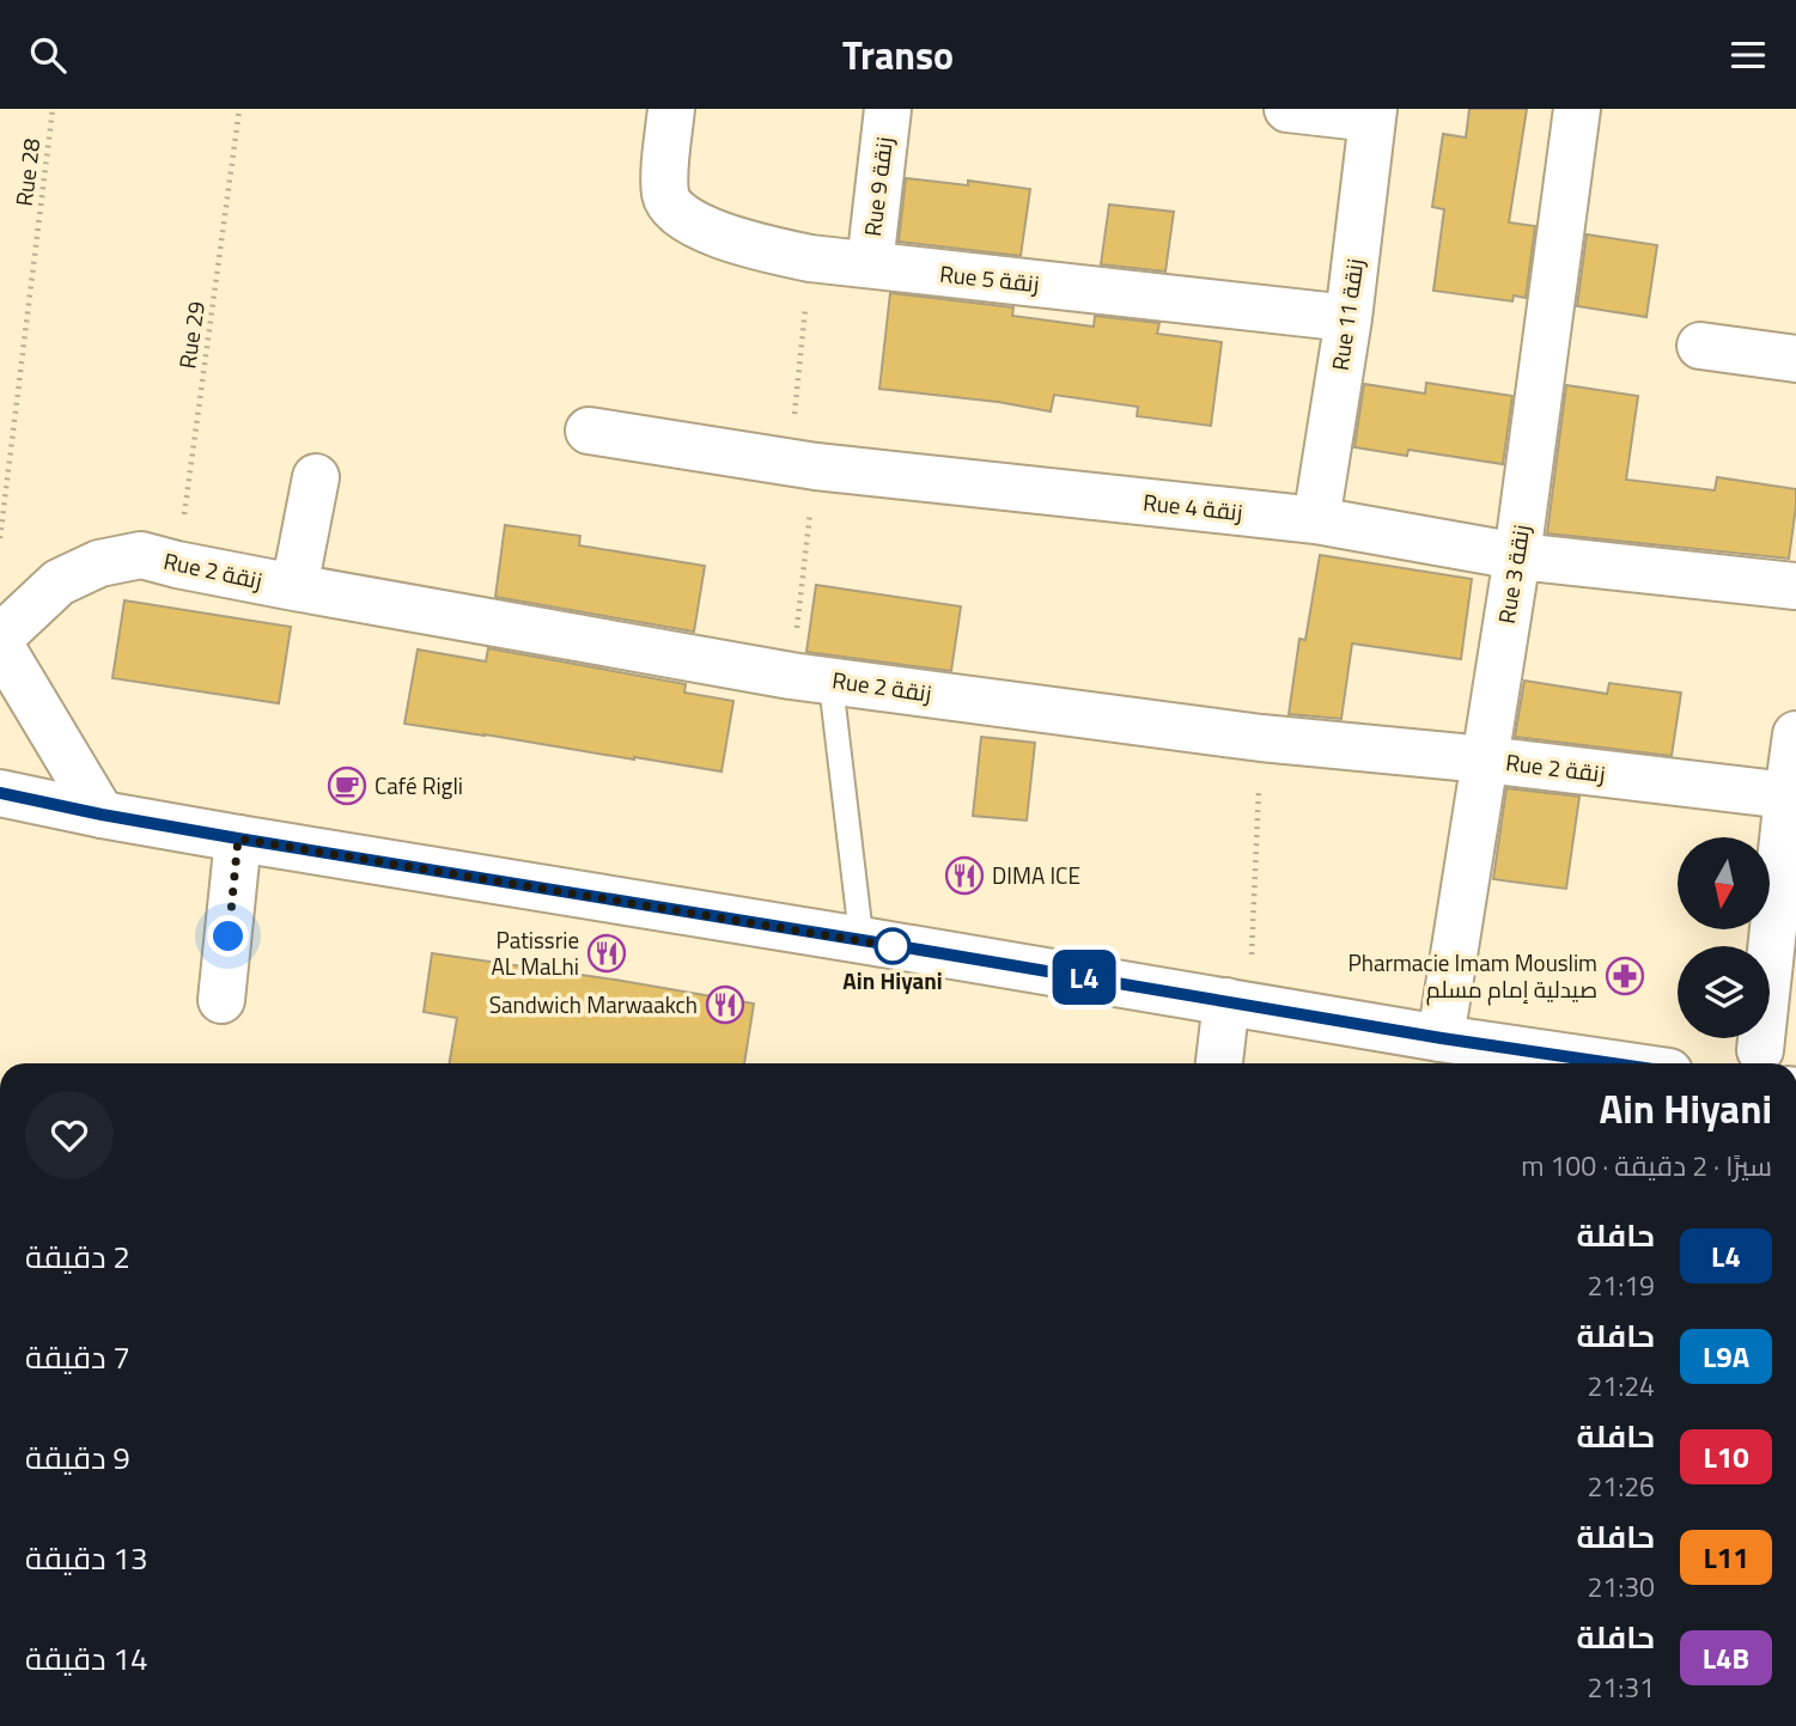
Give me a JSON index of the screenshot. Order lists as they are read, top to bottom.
{
  "streets": {
    "street": [
      "Rue 9 زنقة",
      "Rue 5 زنقة",
      "Rue 11 زنقة",
      "Rue 4 زنقة",
      "Rue 2 زنقة",
      "Rue 3 زنقة"
    ],
    "path": ["Rue 28", "Rue 29"]
  },
  "crossings": [
    ["Rue 9 زنقة", "Rue 5 زنقة"],
    ["Rue 5 زنقة", "Rue 11 زنقة"],
    ["Rue 11 زنقة", "Rue 4 زنقة"],
    ["Rue 29", "Rue 2 زنقة"],
    ["Rue 4 زنقة", "Rue 3 زنقة"],
    ["Rue 2 زنقة", "Rue 3 زنقة"]
  ],
  "places": {
    "cafe": ["Café Rigli"],
    "restaurant": ["DIMA ICE", "Patissrie AL MaLhi", "Sandwich Marwaakch"],
    "other": ["Ain Hiyani"],
    "pharmacy": ["Pharmacie Imam Mouslim صيدلية إمام مسلم"]
  },
  "lines": ["bus line L4"],
  "north": "bottom",
  "page": {
    "header": "Transo",
    "on_map": "L4",
    "heading": ["Ain Hiyani", "سيرًا · 2 دقيقة · 100 m"],
    "list": [
      {
        "mark": "L4",
        "name": "حافلة",
        "note": "21:19",
        "value": "2 دقيقة"
      },
      {
        "mark": "L9A",
        "name": "حافلة",
        "note": "21:24",
        "value": "7 دقيقة"
      },
      {
        "mark": "L10",
        "name": "حافلة",
        "note": "21:26",
        "value": "9 دقيقة"
      },
      {
        "mark": "L11",
        "name": "حافلة",
        "note": "21:30",
        "value": "13 دقيقة"
      },
      {
        "mark": "L4B",
        "name": "حافلة",
        "note": "21:31",
        "value": "14 دقيقة"
      }
    ]
  }
}
